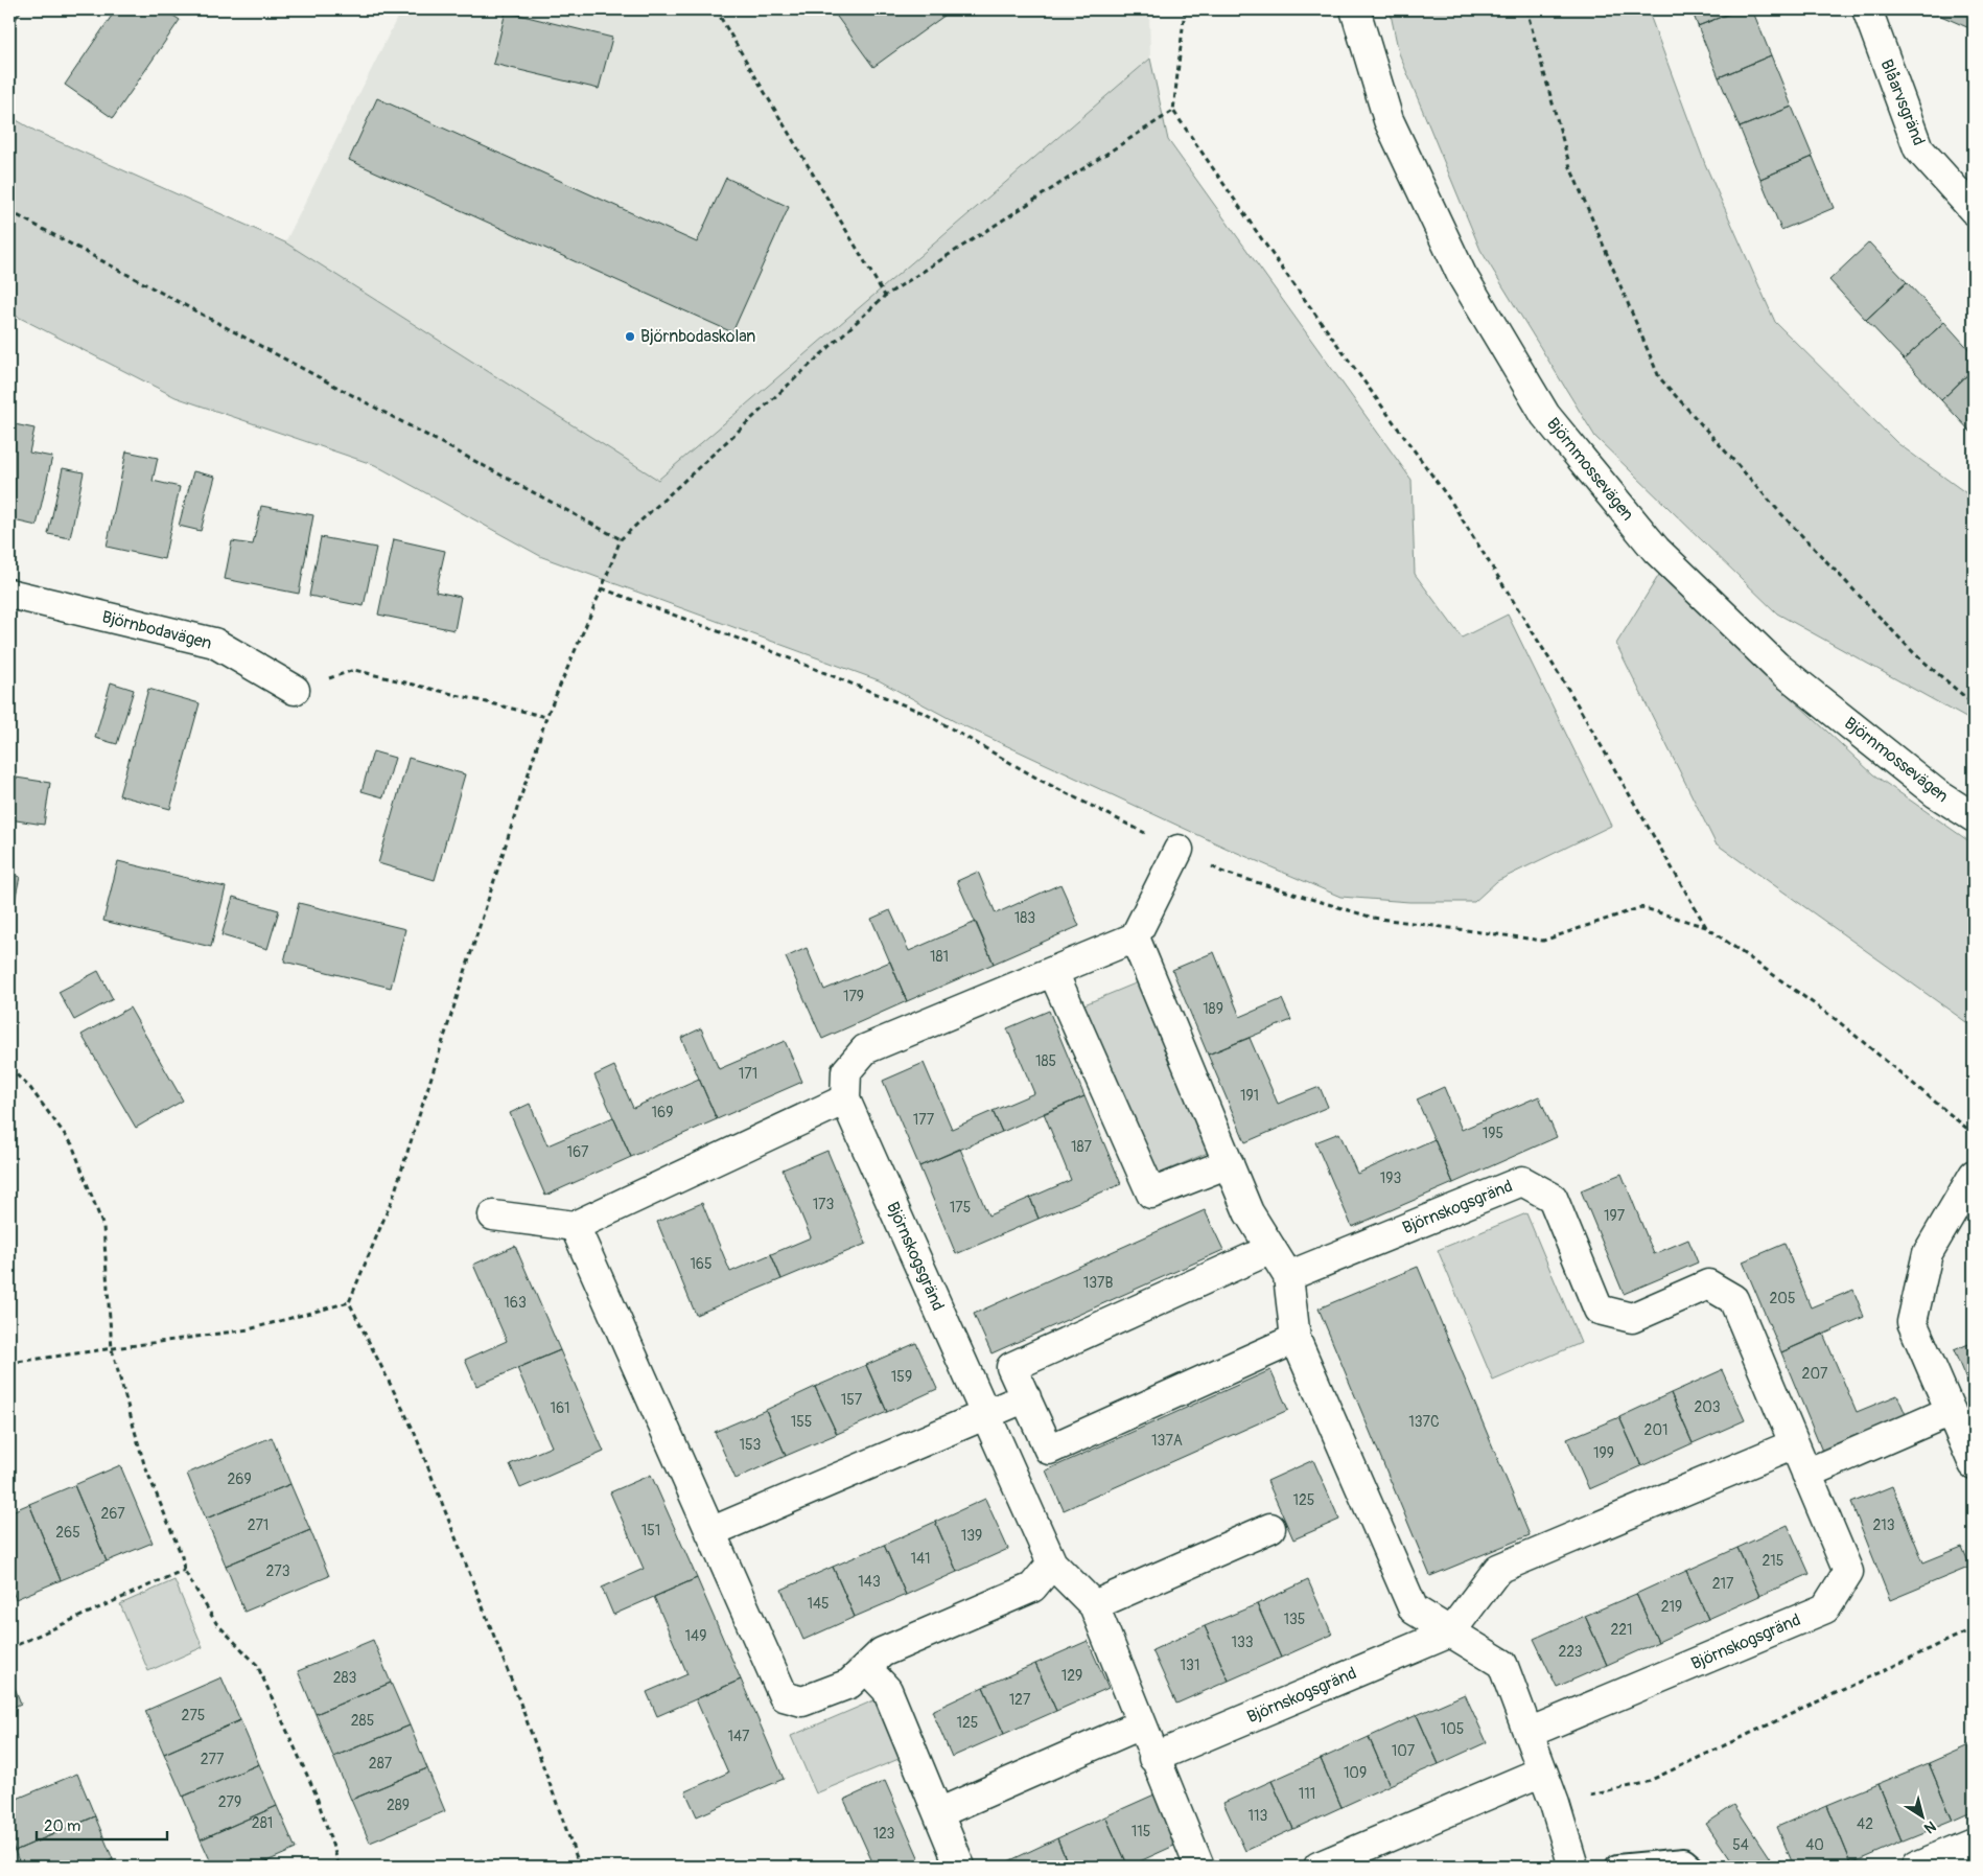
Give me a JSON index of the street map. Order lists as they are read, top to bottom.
{
  "streets": {
    "street": [
      "Blåarvsgränd",
      "Björnmossevägen",
      "Björnbodavägen",
      "Björnskogsgränd"
    ]
  },
  "places": ["Björnbodaskolan"],
  "house_numbers": [
    "183",
    "181",
    "179",
    "189",
    "185",
    "171",
    "191",
    "169",
    "177",
    "195",
    "187",
    "167",
    "193",
    "173",
    "175",
    "197",
    "165",
    "137B",
    "205",
    "163",
    "207",
    "159",
    "157",
    "203",
    "161",
    "155",
    "137C",
    "201",
    "137A",
    "153",
    "199",
    "269",
    "125",
    "267",
    "271",
    "213",
    "151",
    "265",
    "139",
    "141",
    "215",
    "273",
    "143",
    "217",
    "145",
    "219",
    "135",
    "221",
    "149",
    "133",
    "223",
    "131",
    "129",
    "283",
    "127",
    "275",
    "285",
    "125",
    "105",
    "147",
    "107",
    "277",
    "287",
    "109",
    "111",
    "279",
    "289",
    "113",
    "281",
    "42",
    "115",
    "123",
    "54",
    "40"
  ],
  "scale_bar": "20 m",
  "north": "bottom right"
}
